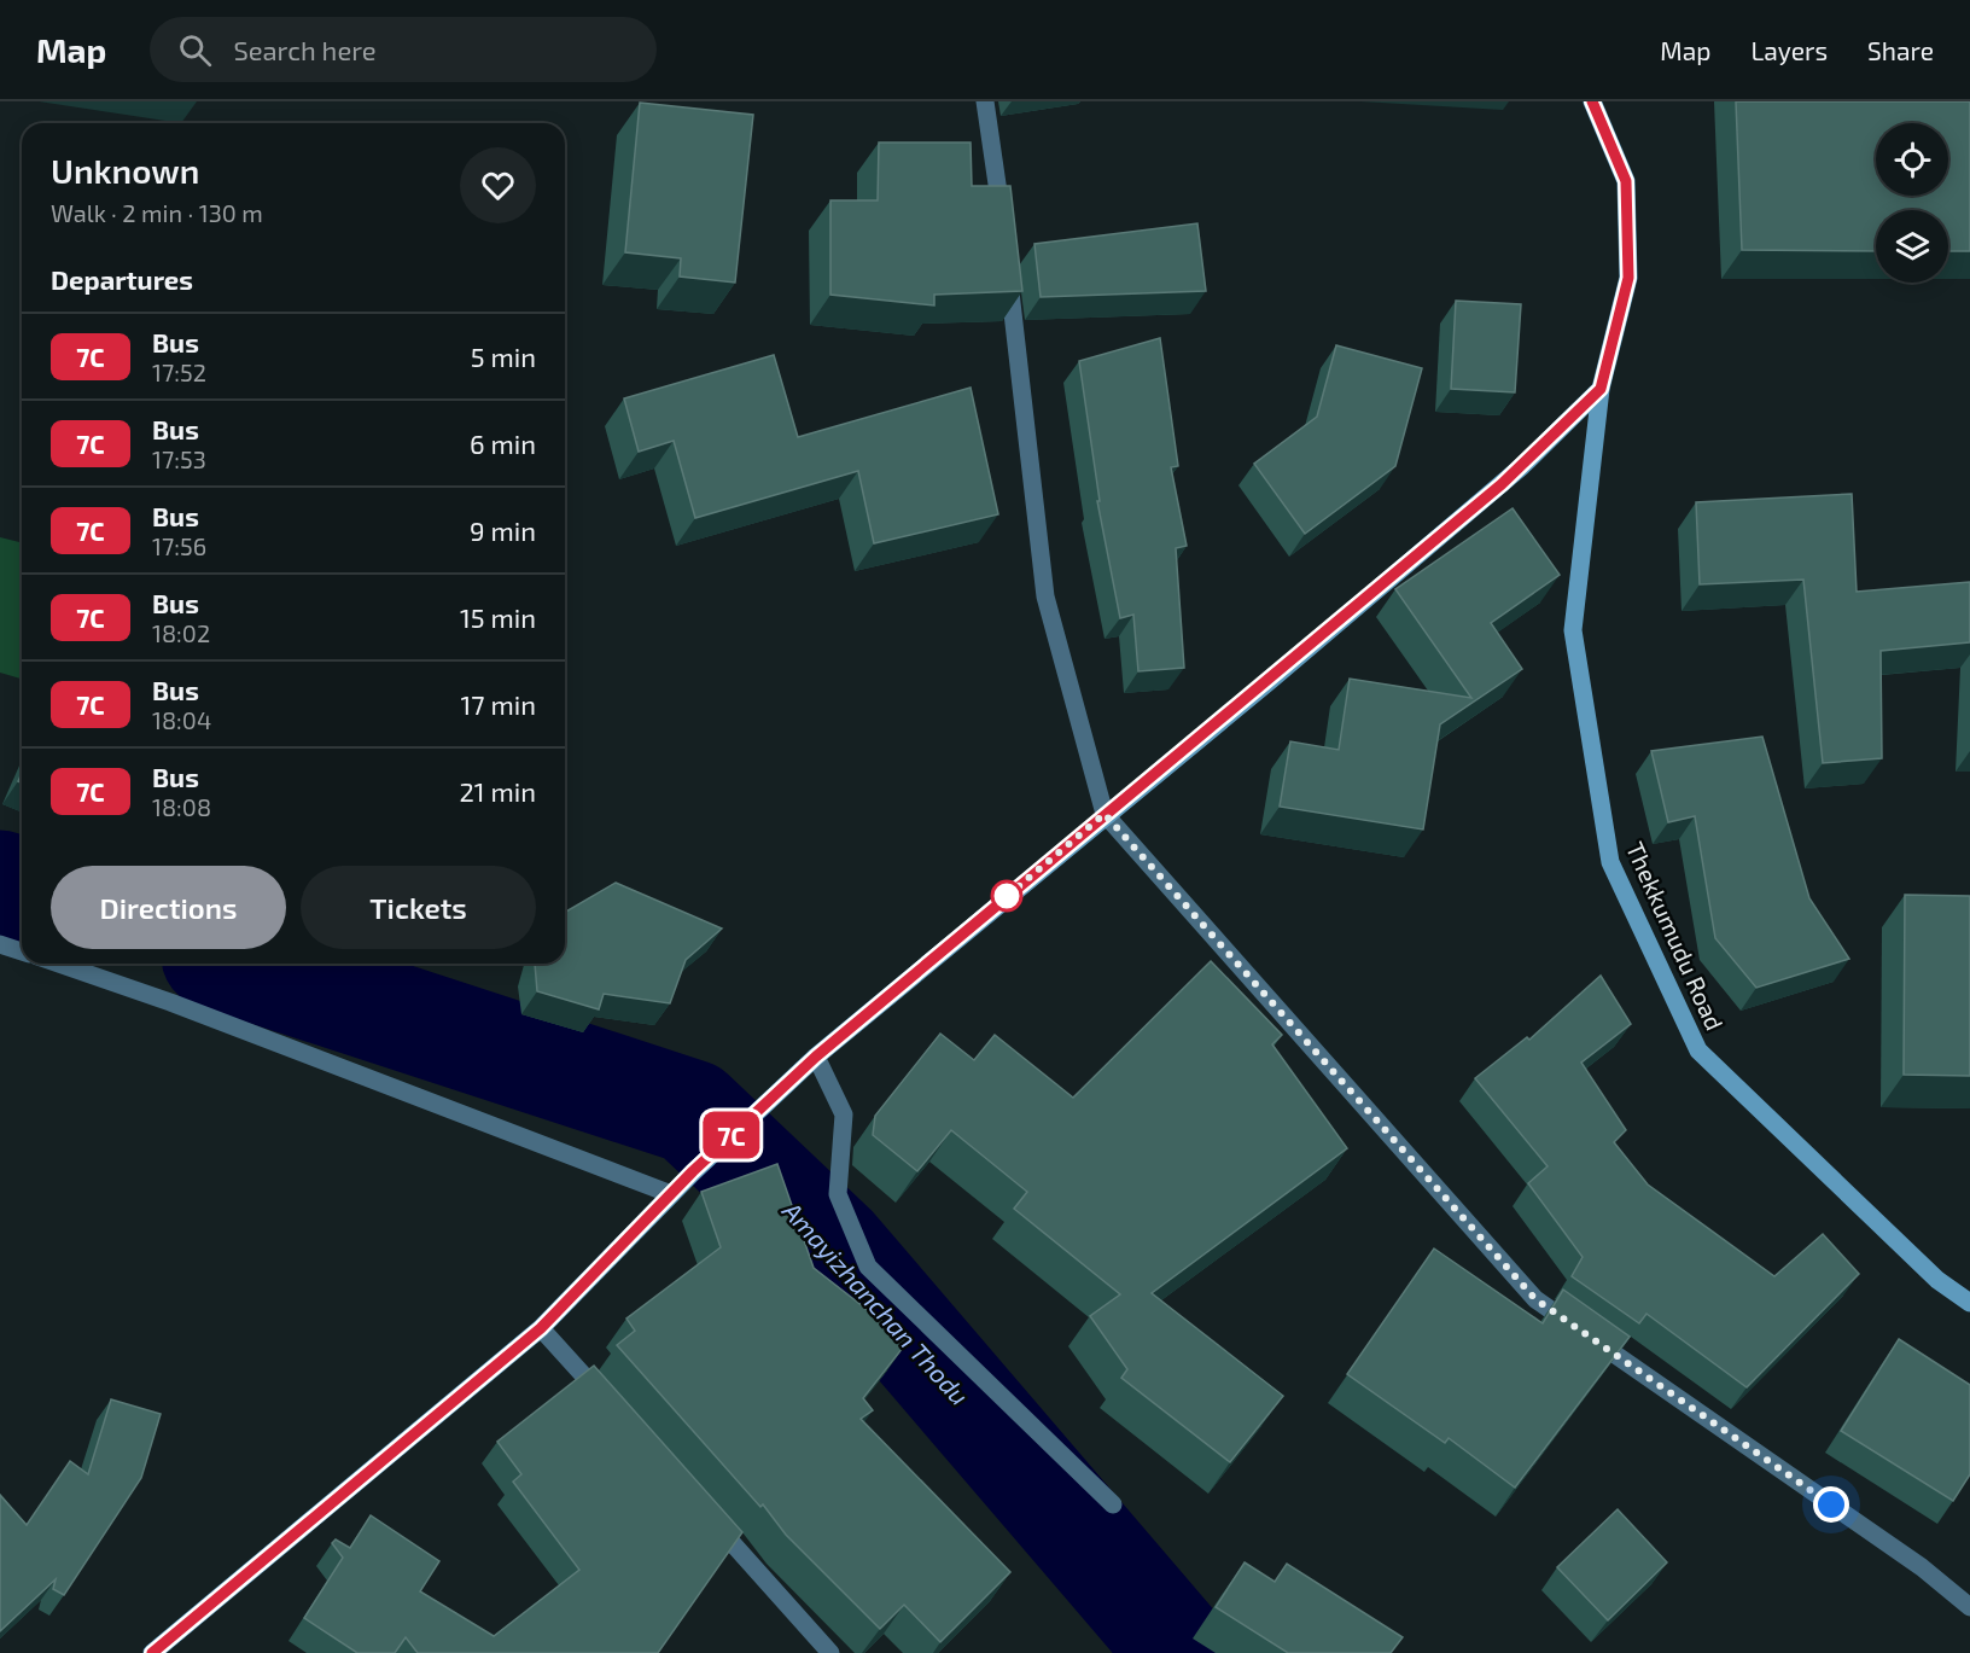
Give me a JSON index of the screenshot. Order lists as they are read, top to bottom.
{
  "streets": {
    "main road": ["Thekkumudu Road"]
  },
  "water": ["Amayizhanchan Thodu"],
  "lines": ["bus line 7C"],
  "page": {
    "header": "Map",
    "search": "Search here",
    "nav": ["Map", "Layers", "Share"],
    "on_map": "7C",
    "heading": [
      ["Unknown", "Walk · 2 min · 130 m"],
      "Departures"
    ],
    "list": [
      {
        "mark": "7C",
        "name": "Bus",
        "note": "17:52",
        "value": "5 min"
      },
      {
        "mark": "7C",
        "name": "Bus",
        "note": "17:53",
        "value": "6 min"
      },
      {
        "mark": "7C",
        "name": "Bus",
        "note": "17:56",
        "value": "9 min"
      },
      {
        "mark": "7C",
        "name": "Bus",
        "note": "18:02",
        "value": "15 min"
      },
      {
        "mark": "7C",
        "name": "Bus",
        "note": "18:04",
        "value": "17 min"
      },
      {
        "mark": "7C",
        "name": "Bus",
        "note": "18:08",
        "value": "21 min"
      }
    ],
    "buttons": ["Directions", "Tickets"]
  }
}
